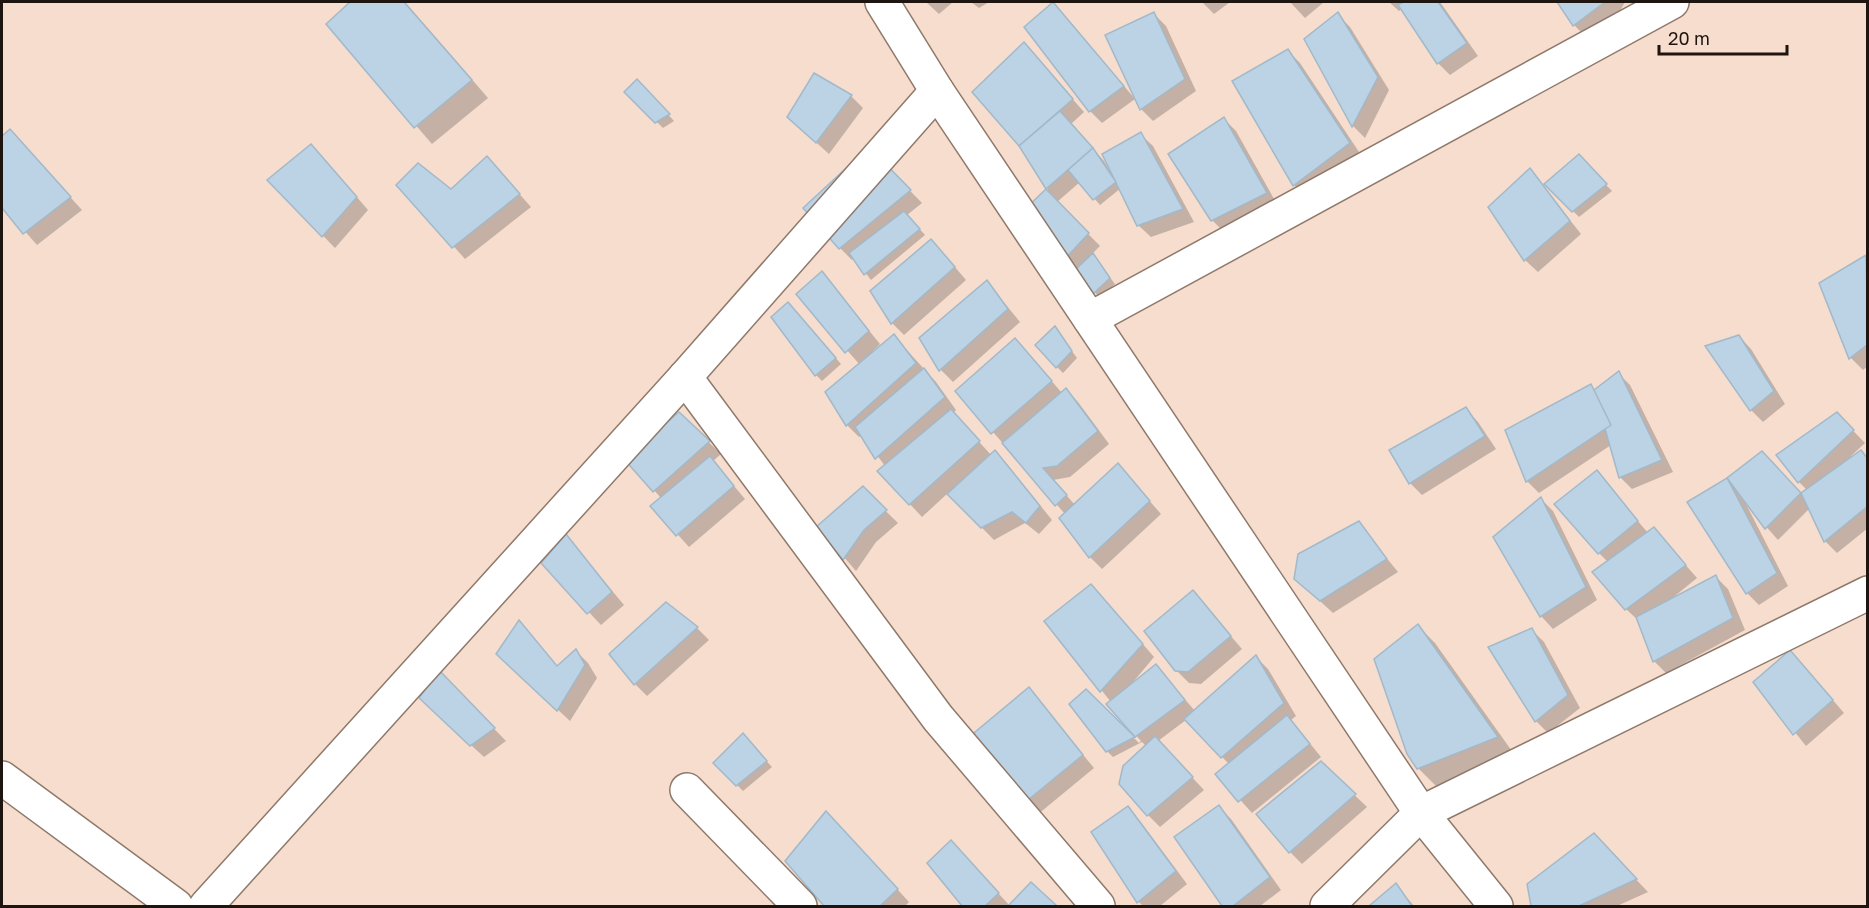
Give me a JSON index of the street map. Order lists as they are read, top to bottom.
{
  "scale_bar": "20 m"
}
